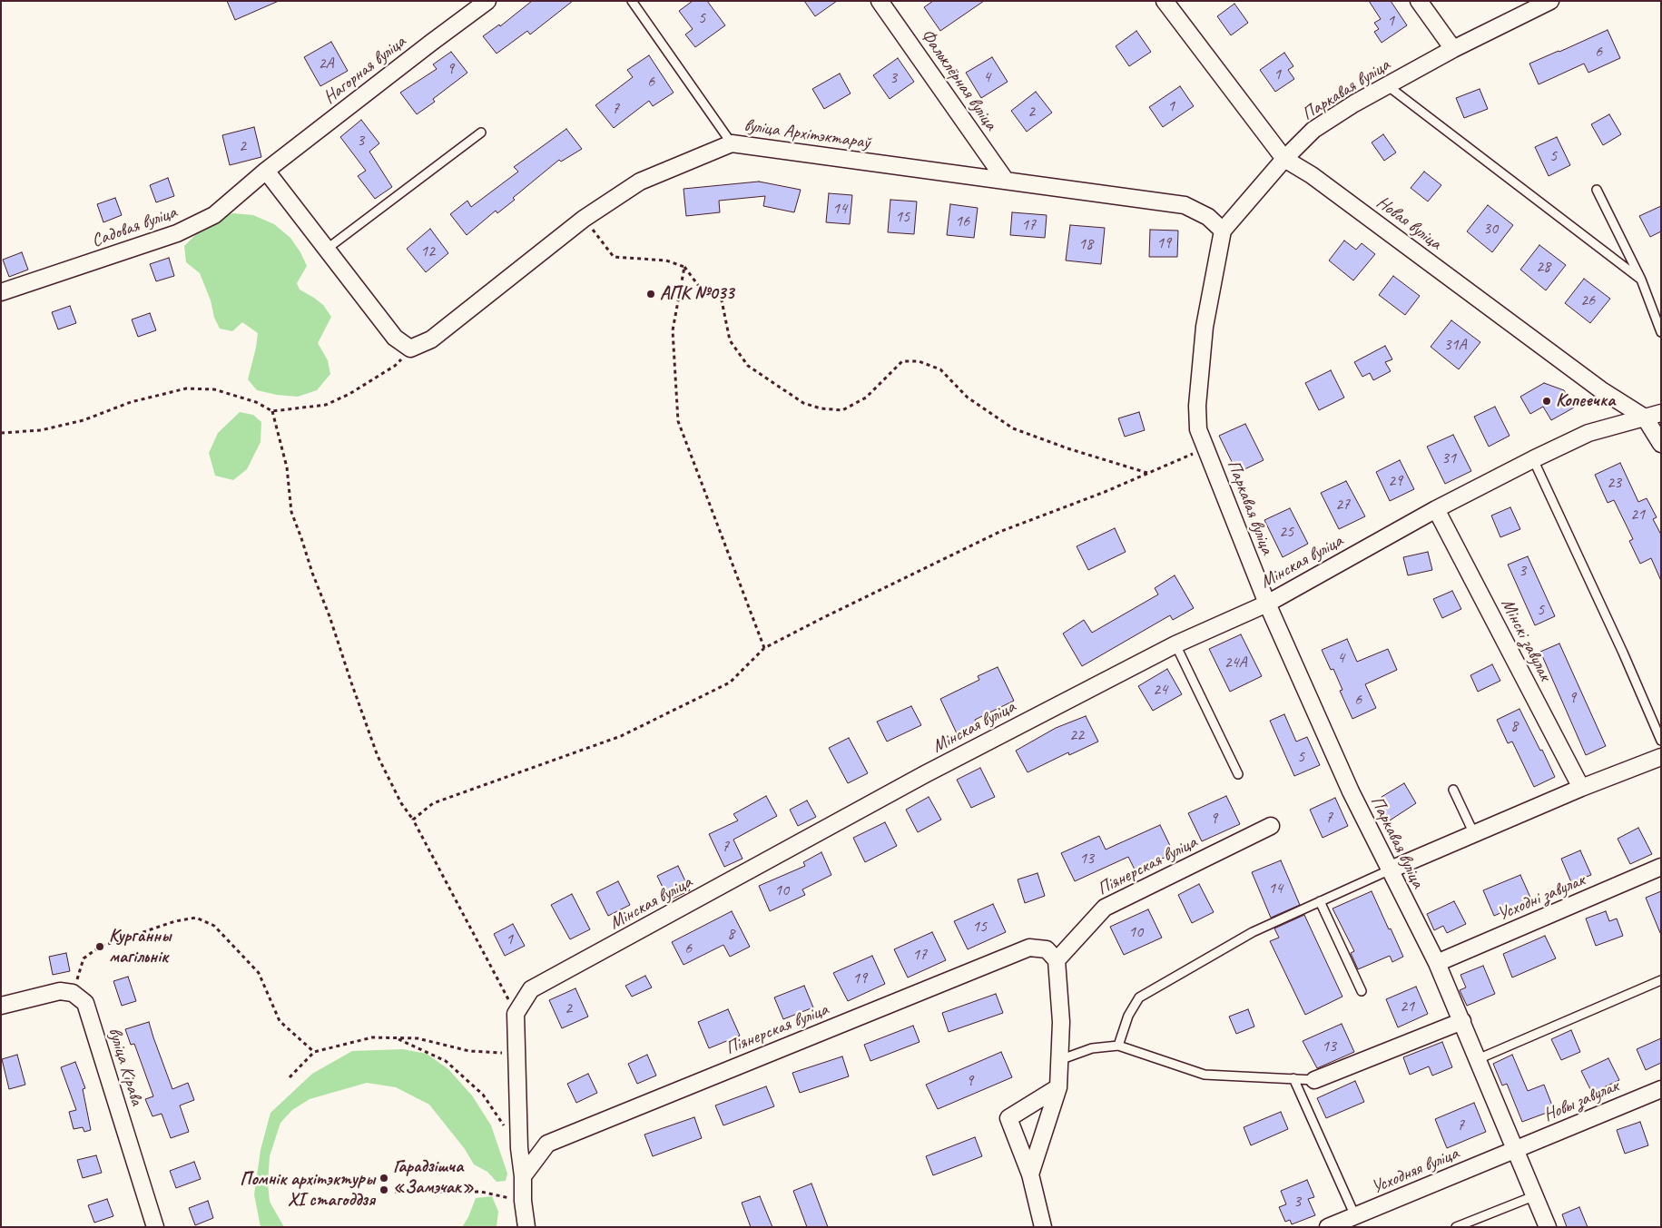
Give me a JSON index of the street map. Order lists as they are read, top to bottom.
{
  "streets": {
    "street": [
      "Нагорная вуліца",
      "Фальклёрная вуліца",
      "Паркавая вуліца",
      "вуліца Архітэктараў",
      "Новая вуліца",
      "Садовая вуліца",
      "Мінская вуліца",
      "Мінскі завулак",
      "Піянерская вуліца",
      "Усходні завулак",
      "вуліца Кірава",
      "Новы завулак",
      "Усходняя вуліца"
    ]
  },
  "crossings": [
    ["Нагорная вуліца", "Садовая вуліца"],
    ["Фальклёрная вуліца", "вуліца Архітэктараў"],
    ["Паркавая вуліца", "вуліца Архітэктараў"],
    ["Паркавая вуліца", "Новая вуліца"],
    ["Паркавая вуліца", "Мінская вуліца"],
    ["Паркавая вуліца", "Усходні завулак"],
    ["Паркавая вуліца", "Новы завулак"],
    ["Паркавая вуліца", "Усходняя вуліца"],
    ["Новая вуліца", "Мінская вуліца"],
    ["Мінская вуліца", "Мінскі завулак"],
    ["Новы завулак", "Усходняя вуліца"]
  ],
  "places": [
    "АПК №033",
    "Копеечка",
    "Курганны магільнік",
    "Гарадзішча «Замэчак»",
    "Помнік архітэктуры XI стагоддзя"
  ],
  "house_numbers": [
    "5",
    "1",
    "6",
    "2А",
    "9",
    "1",
    "4",
    "3",
    "6",
    "1",
    "7",
    "2",
    "3",
    "2",
    "5",
    "14",
    "15",
    "16",
    "17",
    "30",
    "19",
    "18",
    "12",
    "28",
    "26",
    "31А",
    "31",
    "29",
    "23",
    "27",
    "21",
    "25",
    "3",
    "5",
    "4",
    "24А",
    "24",
    "9",
    "6",
    "8",
    "22",
    "5",
    "7",
    "9",
    "7",
    "13",
    "14",
    "10",
    "15",
    "10",
    "8",
    "1",
    "6",
    "17",
    "19",
    "21",
    "2",
    "13",
    "9",
    "7",
    "3"
  ]
}
